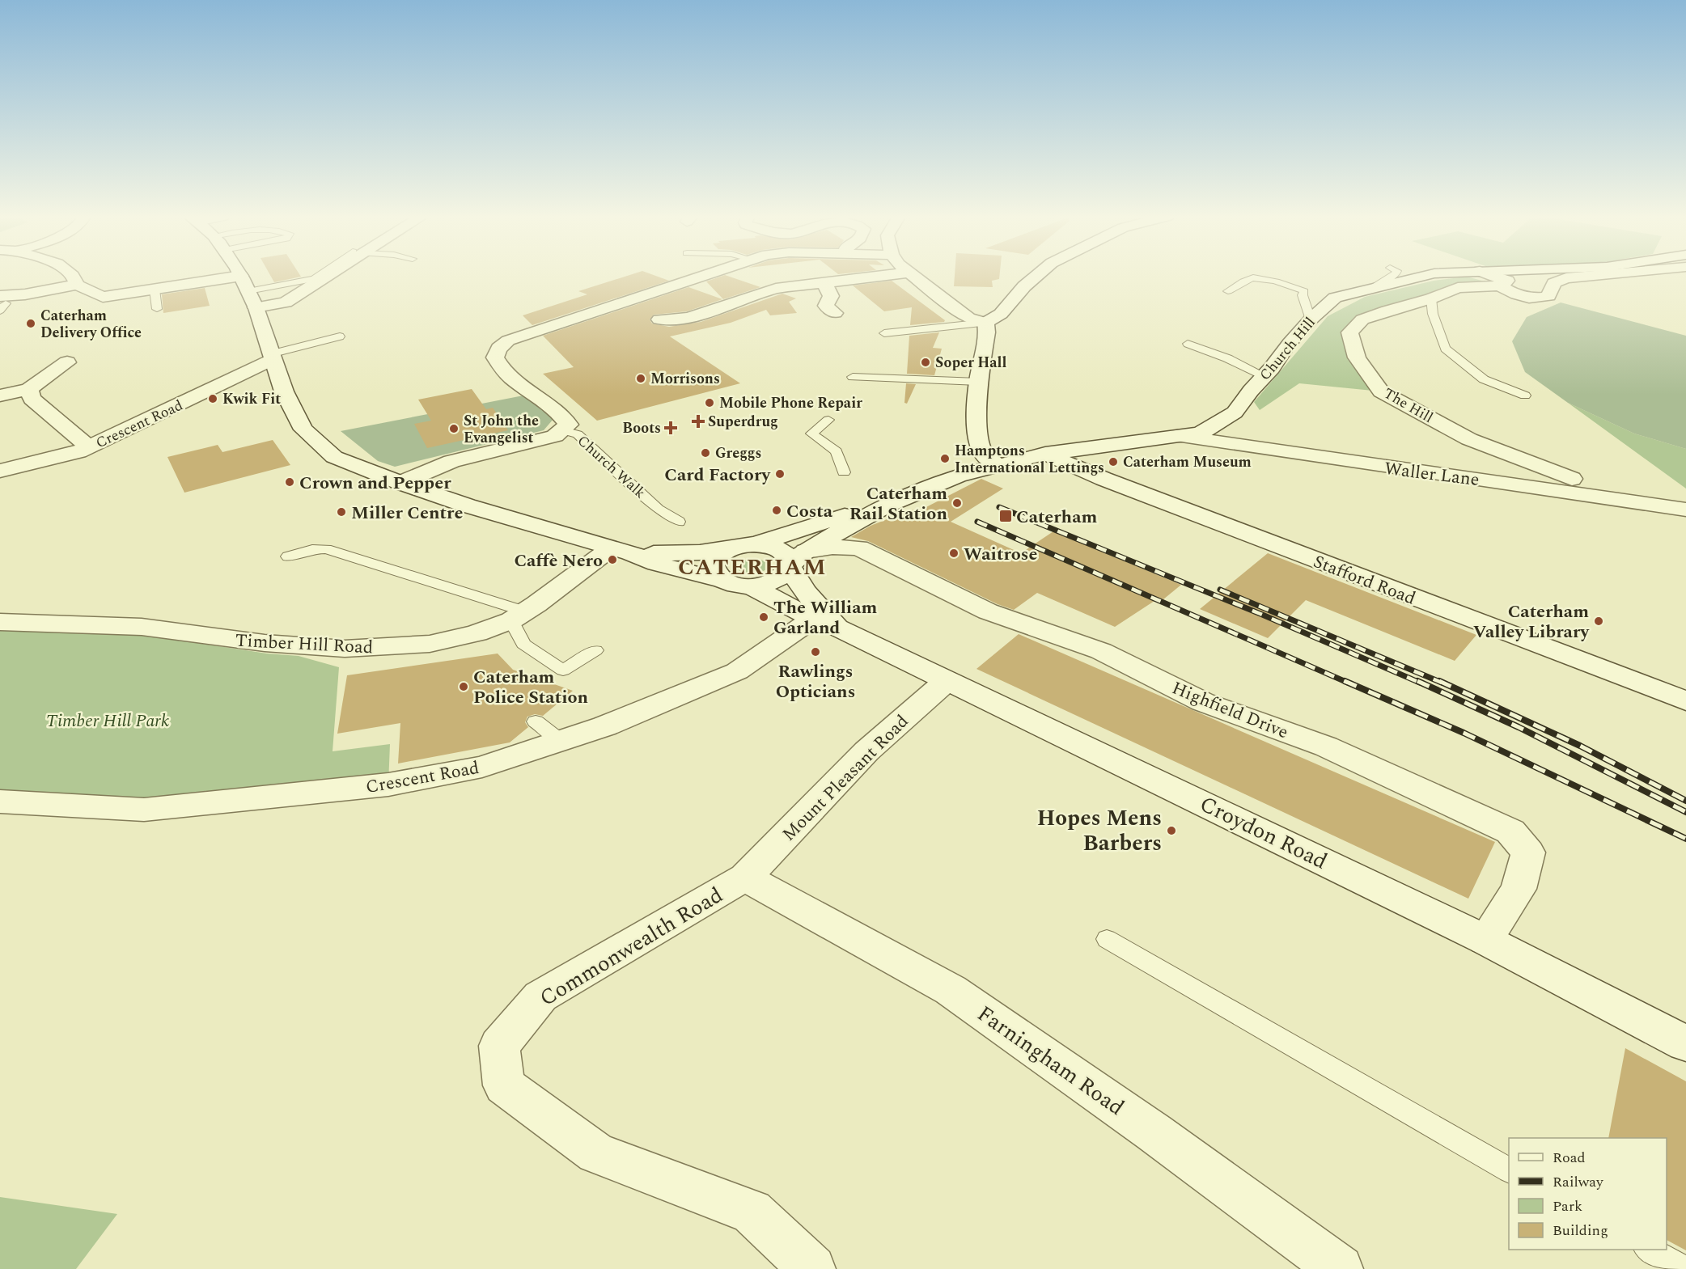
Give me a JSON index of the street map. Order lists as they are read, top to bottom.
{
  "streets": {
    "street": [
      "Church Hill",
      "The Hill",
      "Crescent Road",
      "Church Walk",
      "Waller Lane",
      "Stafford Road",
      "Timber Hill Road",
      "Highfield Drive",
      "Mount Pleasant Road",
      "Croydon Road",
      "Commonwealth Road",
      "Farningham Road"
    ]
  },
  "crossings": [
    ["Church Hill", "Waller Lane"],
    ["Church Hill", "Stafford Road"],
    ["Crescent Road", "Croydon Road"],
    ["Highfield Drive", "Croydon Road"],
    ["Mount Pleasant Road", "Croydon Road"],
    ["Mount Pleasant Road", "Commonwealth Road"],
    ["Mount Pleasant Road", "Farningham Road"],
    ["Commonwealth Road", "Farningham Road"]
  ],
  "districts": ["CATERHAM"],
  "parks": ["Timber Hill Park"],
  "places": {
    "other": [
      "Caterham Delivery Office",
      "Soper Hall",
      "Morrisons",
      "Kwik Fit",
      "Mobile Phone Repair",
      "St John the Evangelist",
      "Greggs",
      "Hamptons International Lettings",
      "Caterham Museum",
      "Card Factory",
      "Crown and Pepper",
      "Caterham Rail Station",
      "Costa",
      "Miller Centre",
      "Waitrose",
      "Caffè Nero",
      "The William Garland",
      "Caterham Valley Library",
      "Rawlings Opticians",
      "Caterham Police Station",
      "Hopes Mens Barbers"
    ],
    "health": ["Superdrug", "Boots"],
    "transit": ["Caterham"]
  },
  "legend": [
    "Road",
    "Railway",
    "Park",
    "Building"
  ]
}
